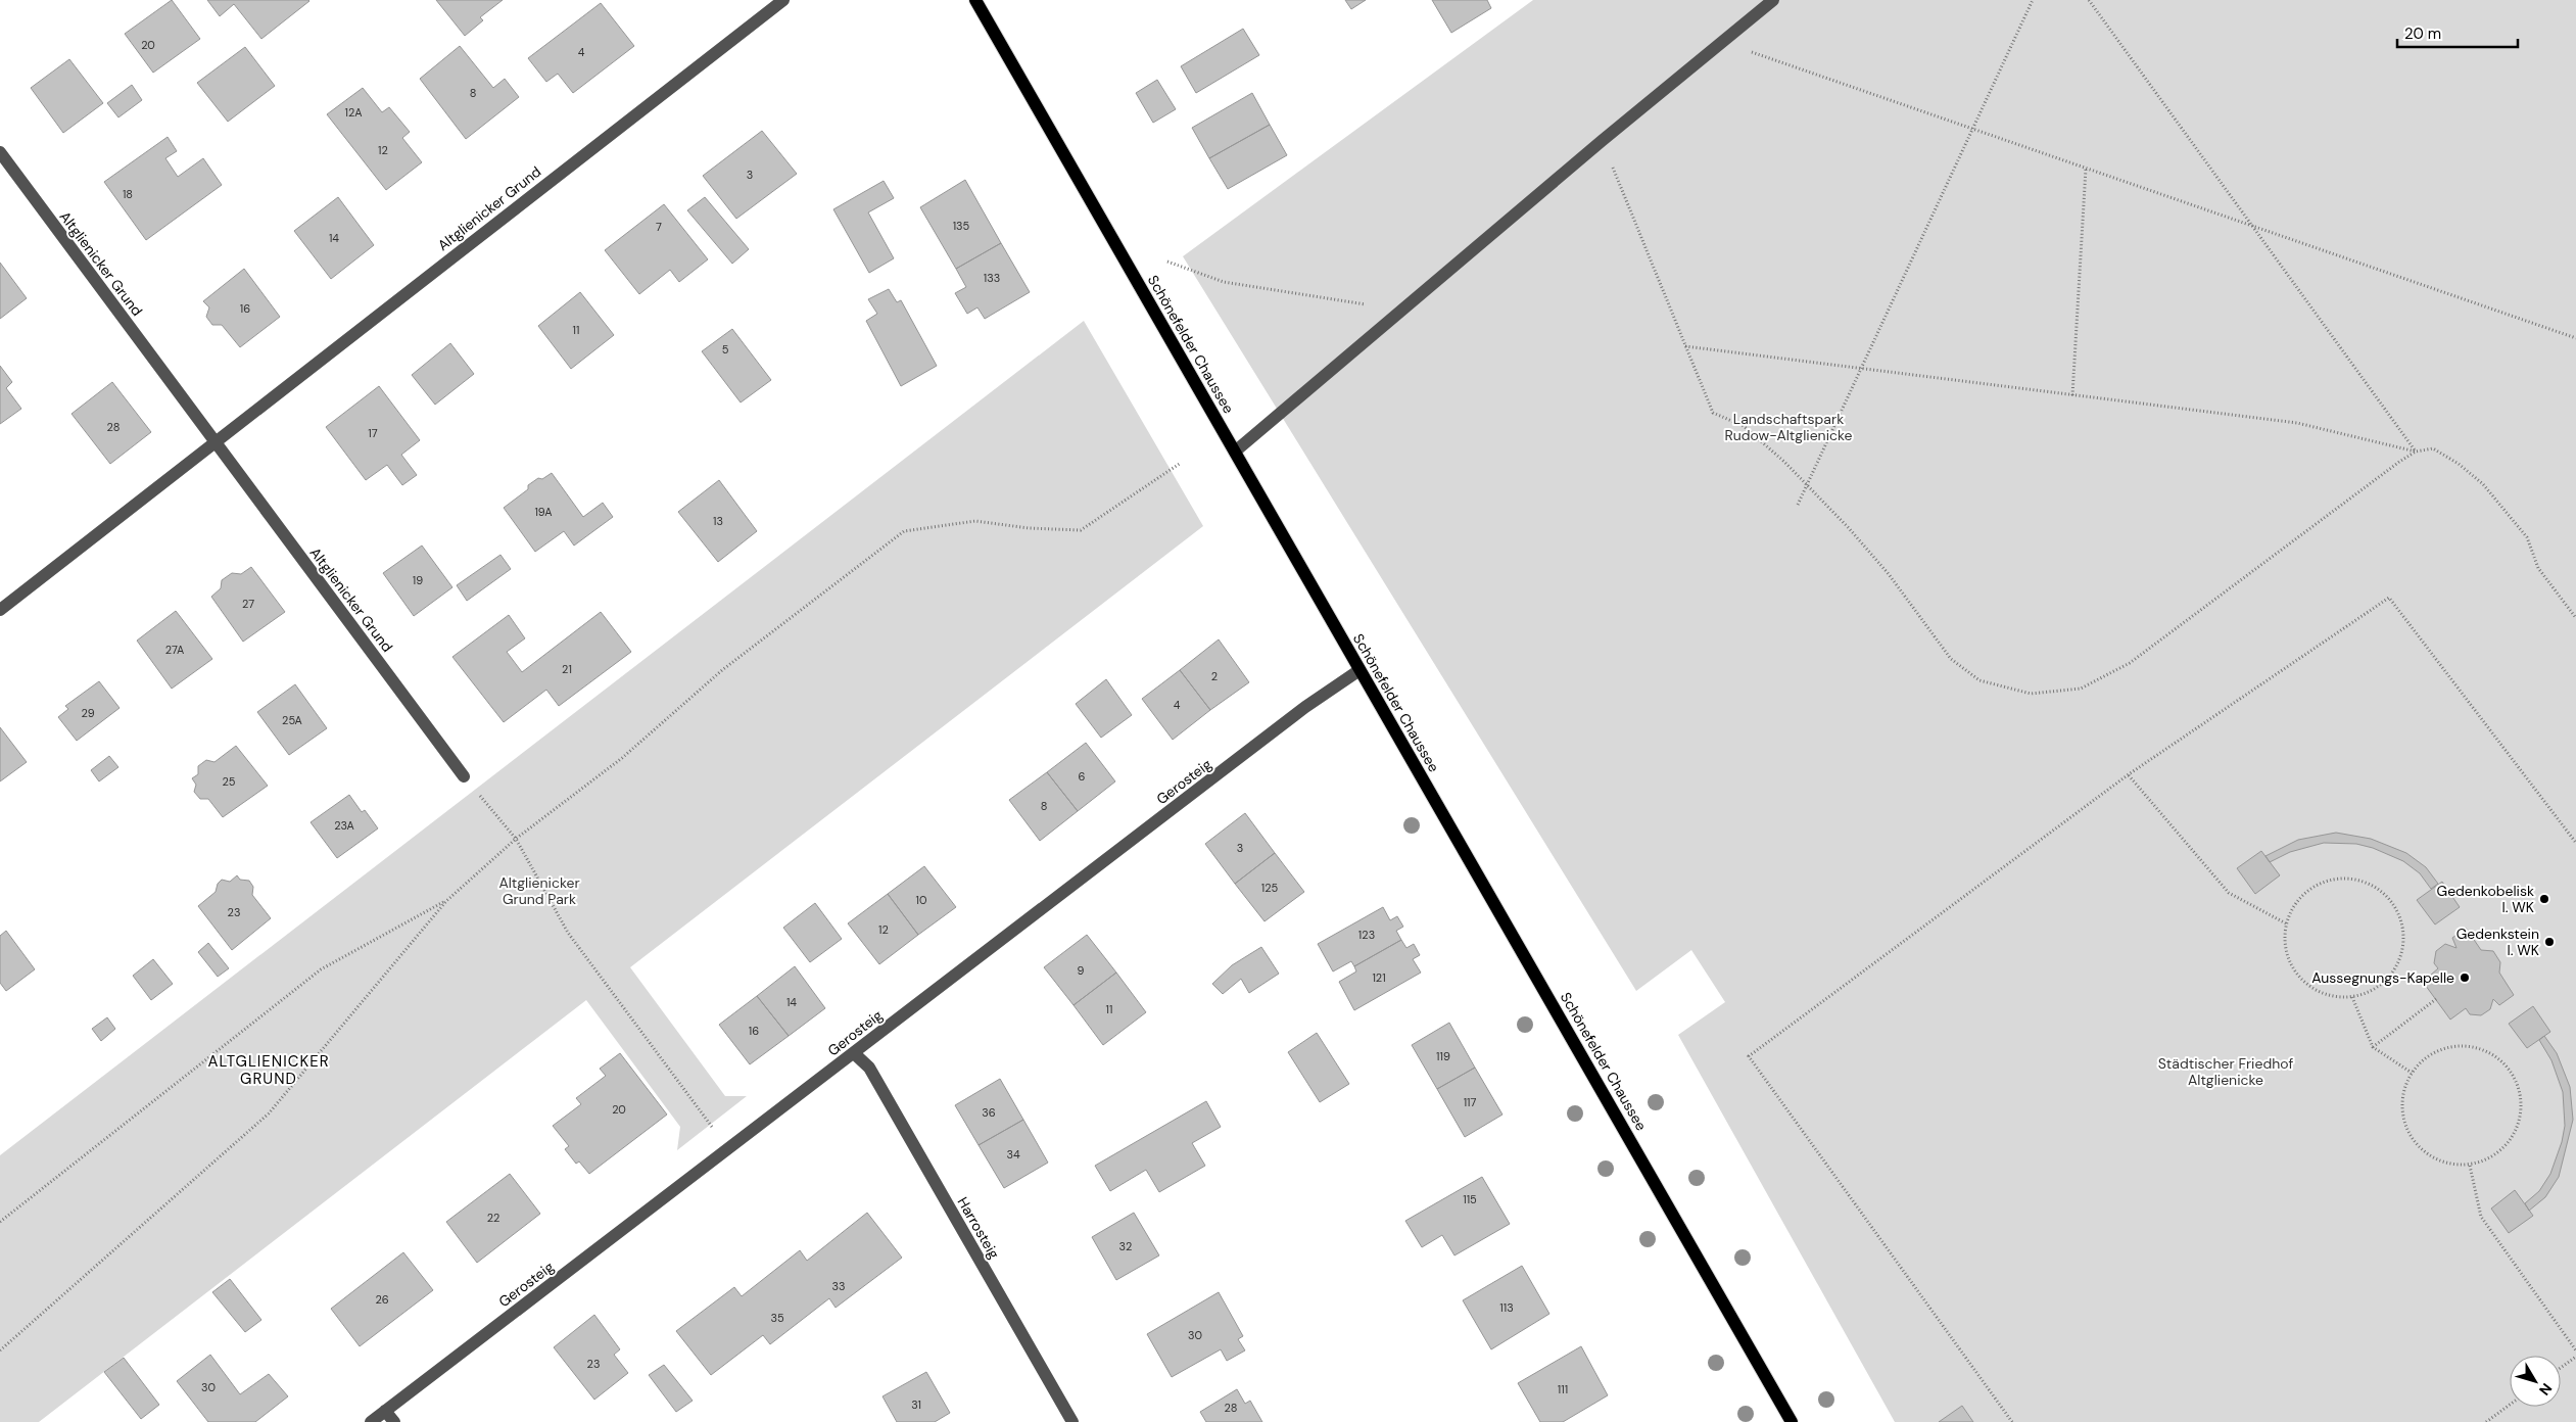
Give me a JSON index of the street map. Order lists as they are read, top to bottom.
{
  "streets": {
    "main road": ["Schönefelder Chaussee"],
    "street": ["Altglienicker Grund", "Gerosteig", "Harrosteig"]
  },
  "crossings": [
    ["Schönefelder Chaussee", "Gerosteig"],
    ["Gerosteig", "Harrosteig"]
  ],
  "districts": ["ALTGLIENICKER GRUND"],
  "parks": ["Landschaftspark Rudow-Altglienicke", "Altglienicker Grund Park", "Städtischer Friedhof Altglienicke"],
  "places": ["Gedenkobelisk I. WK", "Gedenkstein I. WK", "Aussegnungs-Kapelle"],
  "house_numbers": [
    "20",
    "4",
    "8",
    "12A",
    "12",
    "3",
    "18",
    "135",
    "7",
    "14",
    "133",
    "16",
    "11",
    "5",
    "28",
    "17",
    "19A",
    "13",
    "19",
    "27",
    "27A",
    "21",
    "2",
    "4",
    "29",
    "25A",
    "6",
    "25",
    "8",
    "23A",
    "3",
    "125",
    "10",
    "23",
    "12",
    "123",
    "9",
    "121",
    "14",
    "11",
    "16",
    "119",
    "117",
    "20",
    "36",
    "34",
    "115",
    "22",
    "32",
    "33",
    "26",
    "113",
    "35",
    "30",
    "23",
    "30",
    "111",
    "31",
    "28"
  ],
  "scale_bar": "20 m",
  "north": "bottom right"
}
